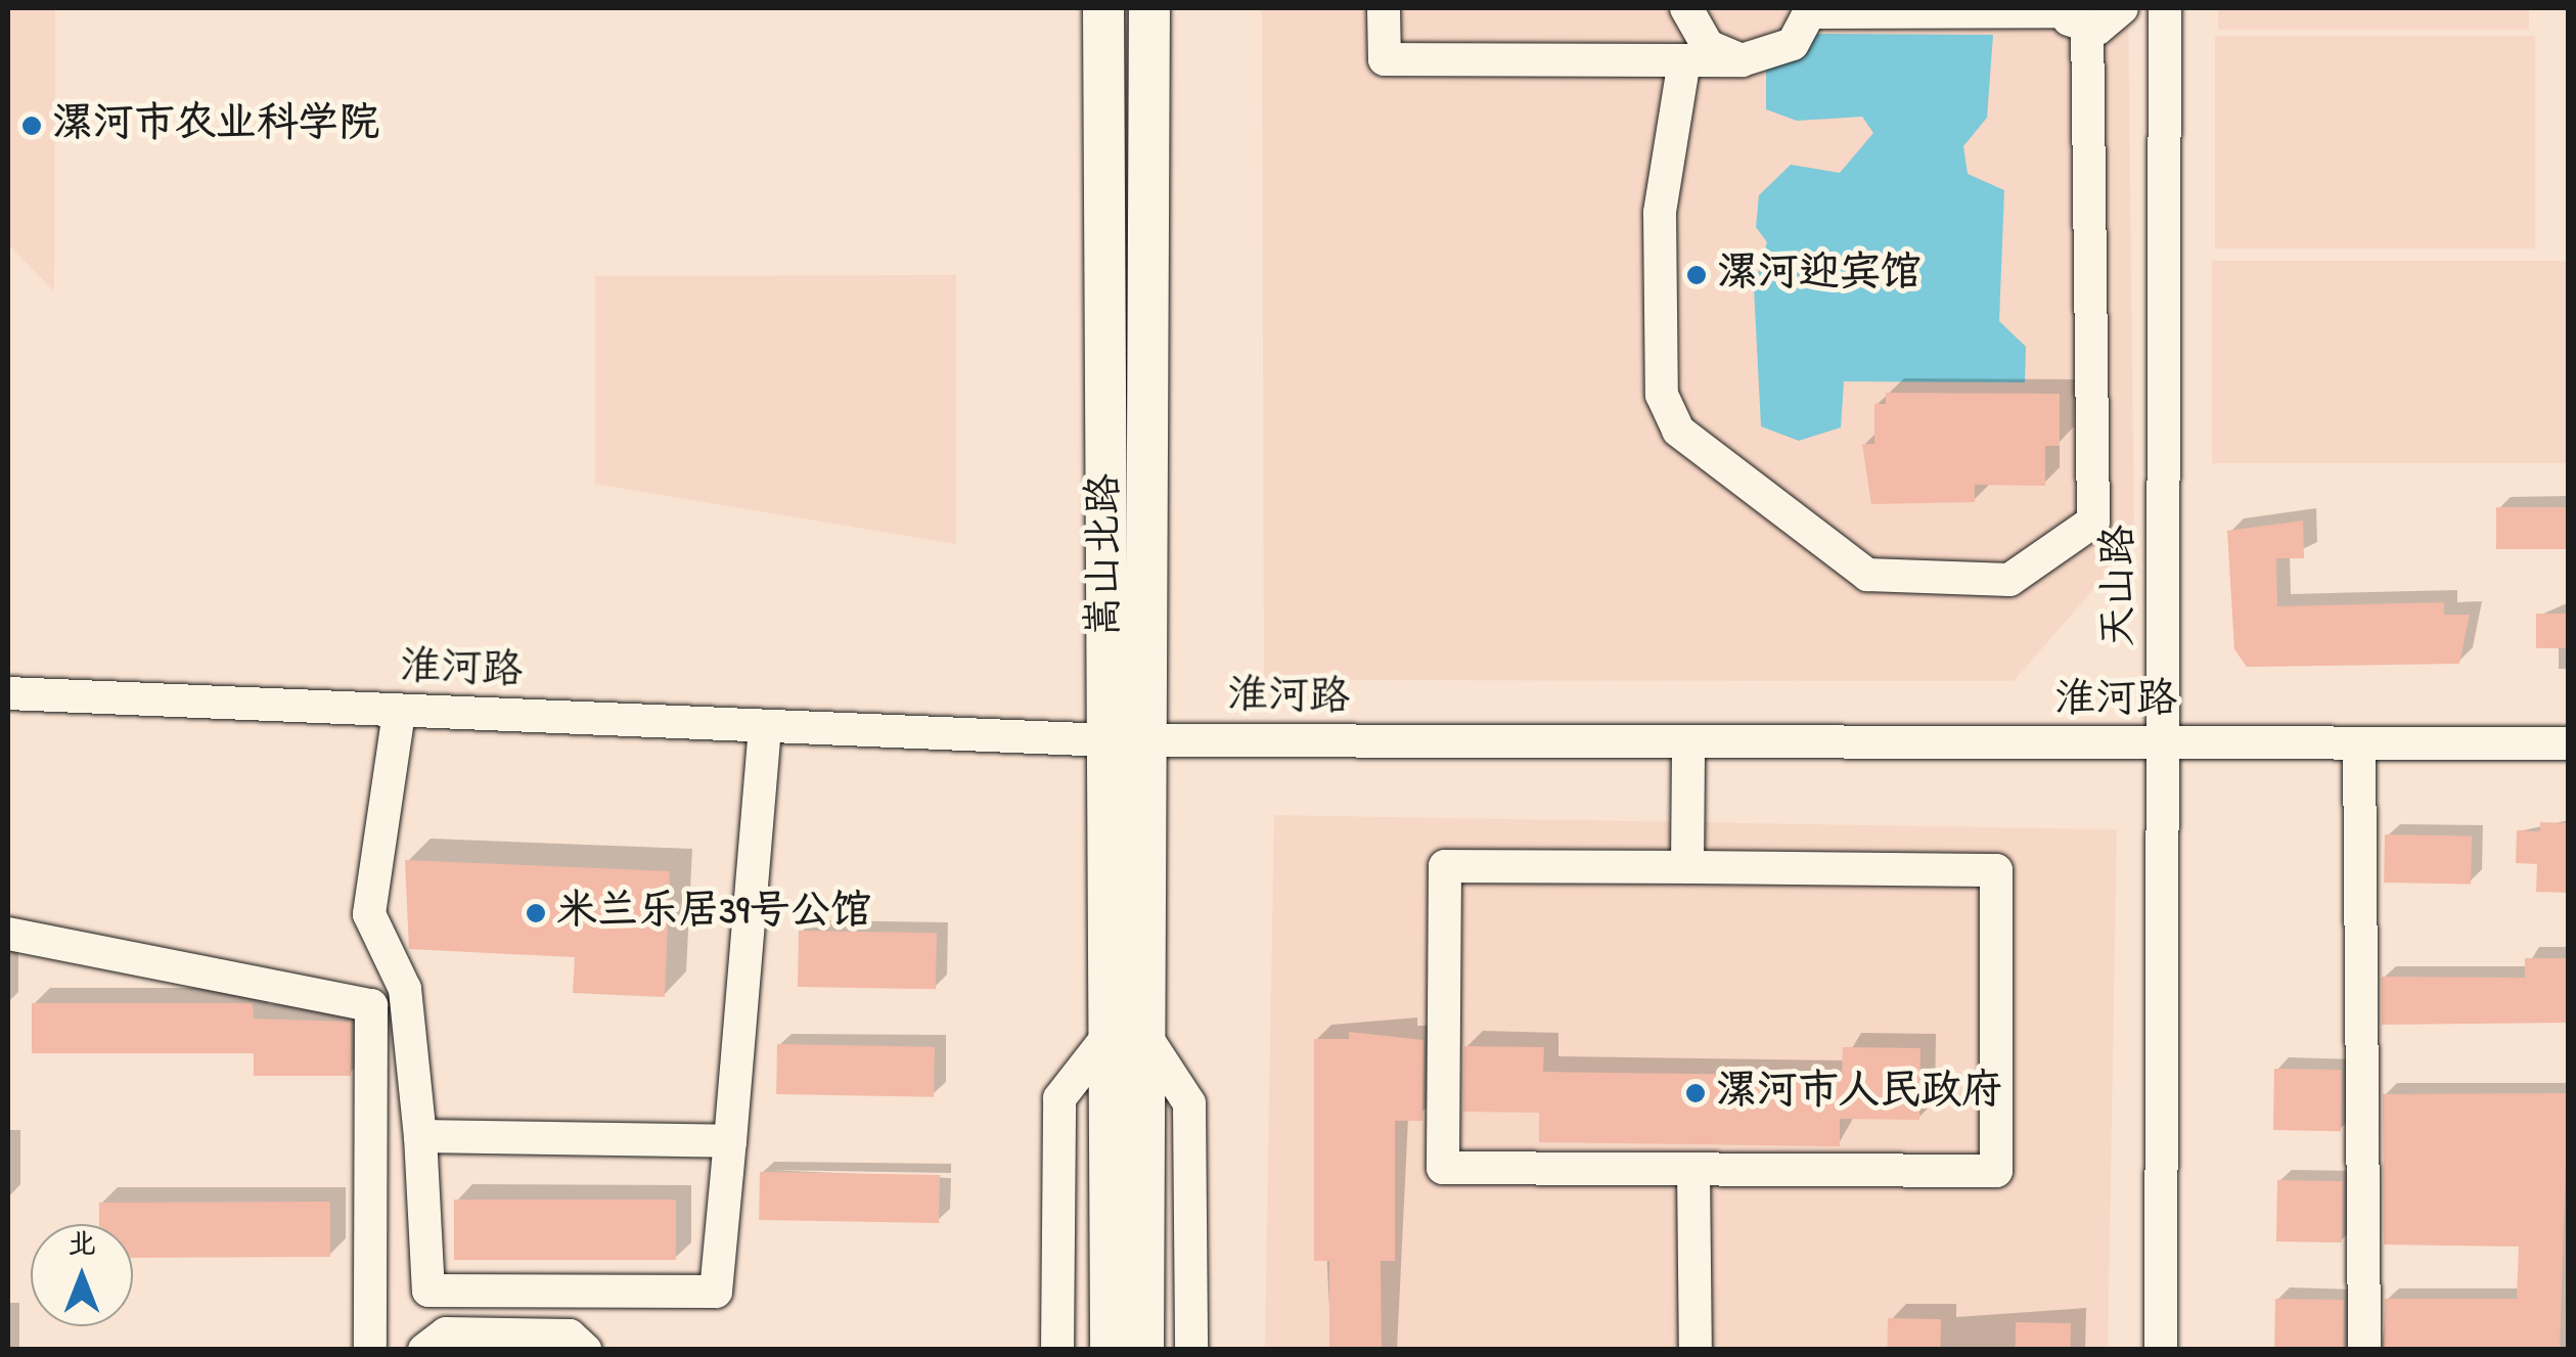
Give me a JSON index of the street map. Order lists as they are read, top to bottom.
{
  "streets": {
    "main road": ["嵩山北路"],
    "street": ["天山路", "淮河路"]
  },
  "crossings": [
    ["嵩山北路", "淮河路"],
    ["天山路", "淮河路"]
  ],
  "places": [
    "漯河市农业科学院",
    "漯河迎宾馆",
    "米兰乐居39号公馆",
    "漯河市人民政府"
  ],
  "north": "top"
}
